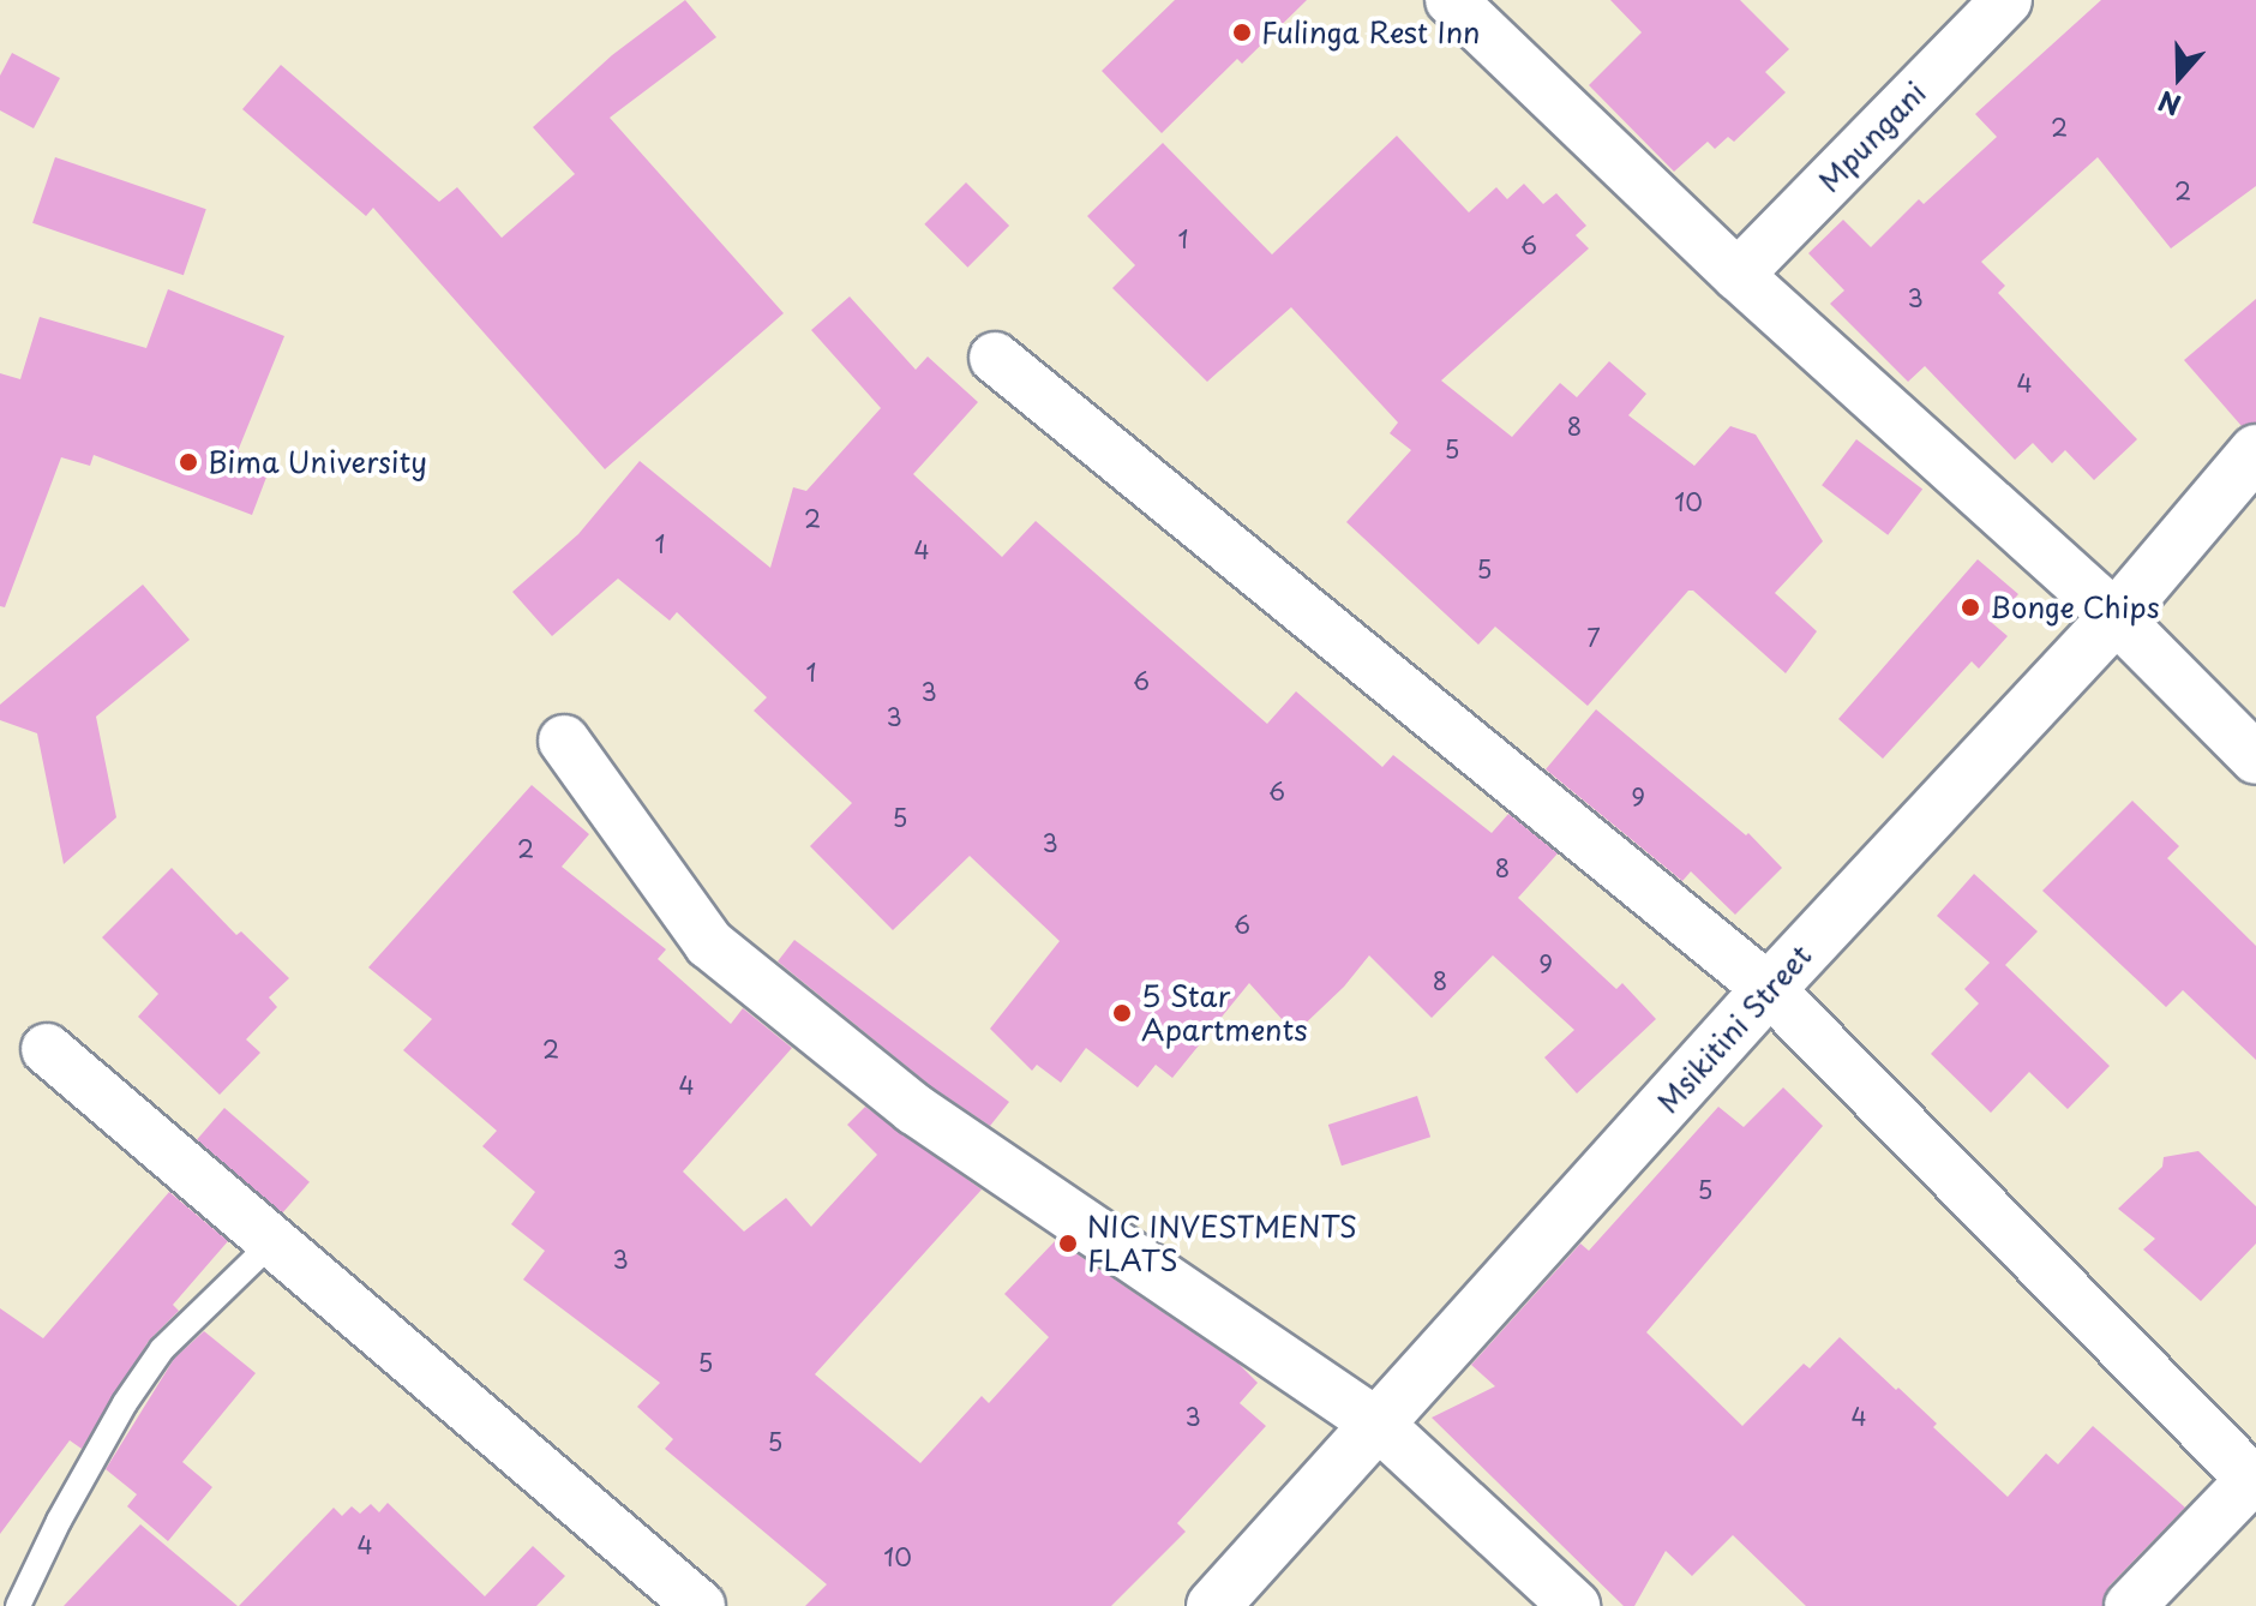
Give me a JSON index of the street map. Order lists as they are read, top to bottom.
{
  "streets": {
    "street": ["Mpungani", "Msikitini Street"]
  },
  "places": [
    "Fulinga Rest Inn",
    "Bima University",
    "Bonge Chips",
    "5 Star Apartments",
    "NIC INVESTMENTS FLATS"
  ],
  "house_numbers": [
    "2",
    "2",
    "1",
    "6",
    "3",
    "4",
    "8",
    "5",
    "10",
    "2",
    "1",
    "4",
    "5",
    "7",
    "1",
    "6",
    "3",
    "3",
    "6",
    "9",
    "5",
    "3",
    "2",
    "8",
    "6",
    "9",
    "8",
    "2",
    "4",
    "5",
    "3",
    "5",
    "3",
    "4",
    "5",
    "4",
    "10"
  ],
  "north": "bottom"
}
